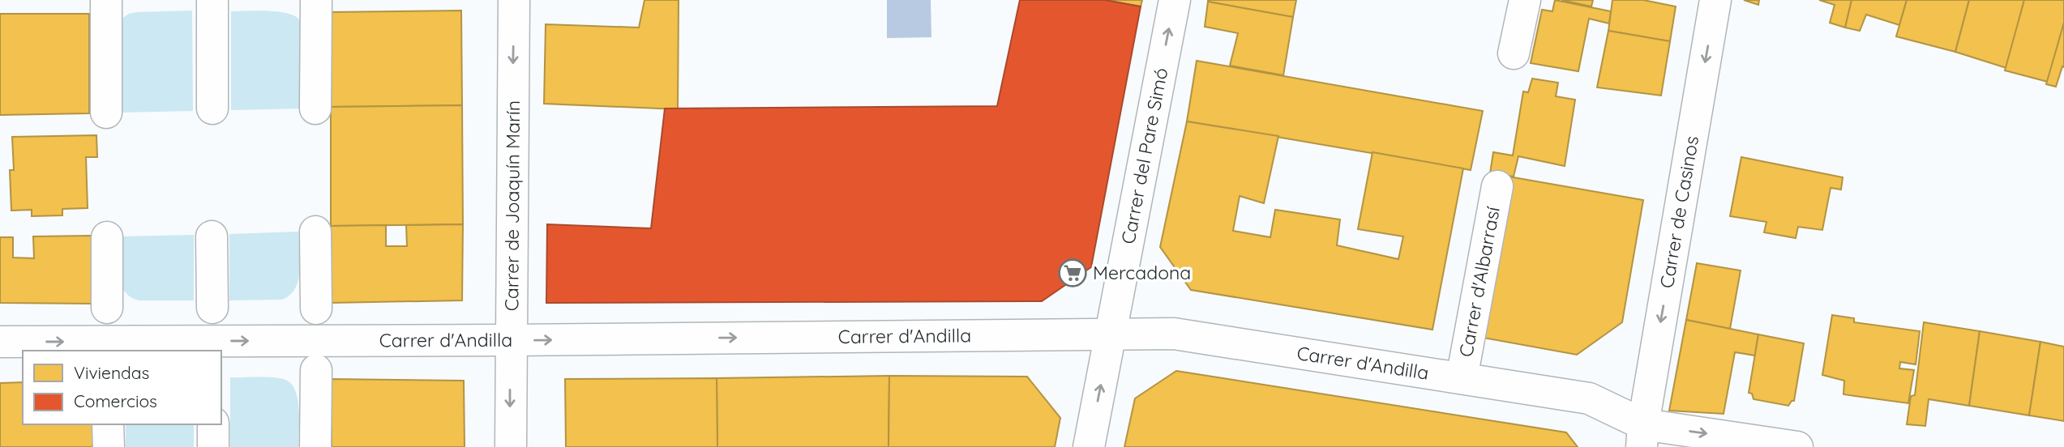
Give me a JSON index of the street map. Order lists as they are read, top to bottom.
{
  "streets": {
    "street": [
      "Carrer del Pare Simó",
      "Carrer de Joaquín Marín",
      "Carrer de Casinos",
      "Carrer d'Albarrasí",
      "Carrer d'Andilla"
    ]
  },
  "crossings": [
    ["Carrer del Pare Simó", "Carrer d'Andilla"],
    ["Carrer de Joaquín Marín", "Carrer d'Andilla"],
    ["Carrer de Casinos", "Carrer d'Andilla"],
    ["Carrer d'Albarrasí", "Carrer d'Andilla"]
  ],
  "one_way": ["Carrer del Pare Simó", "Carrer de Casinos", "Carrer d'Andilla"],
  "places": {
    "supermarket": ["Mercadona"]
  },
  "legend": ["Viviendas", "Comercios"]
}
